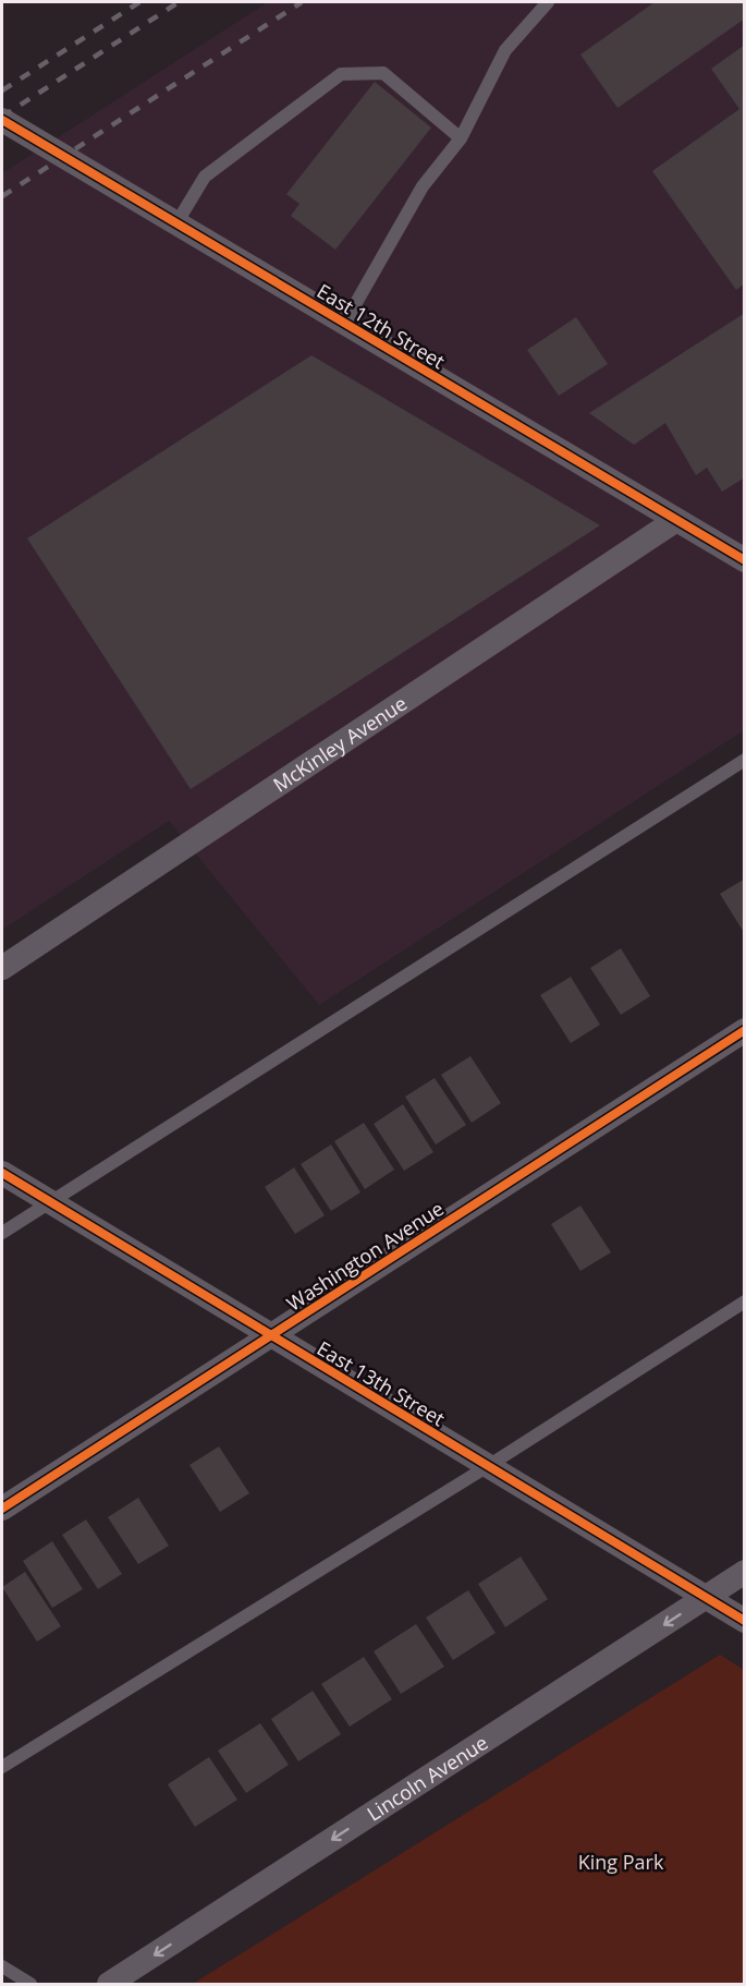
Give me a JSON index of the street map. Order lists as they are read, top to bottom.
{
  "streets": {
    "street": [
      "East 12th Street",
      "McKinley Avenue",
      "Washington Avenue",
      "East 13th Street",
      "Lincoln Avenue"
    ]
  },
  "crossings": [
    ["East 12th Street", "McKinley Avenue"],
    ["Washington Avenue", "East 13th Street"],
    ["East 13th Street", "Lincoln Avenue"]
  ],
  "one_way": ["Lincoln Avenue"],
  "parks": ["King Park"]
}
